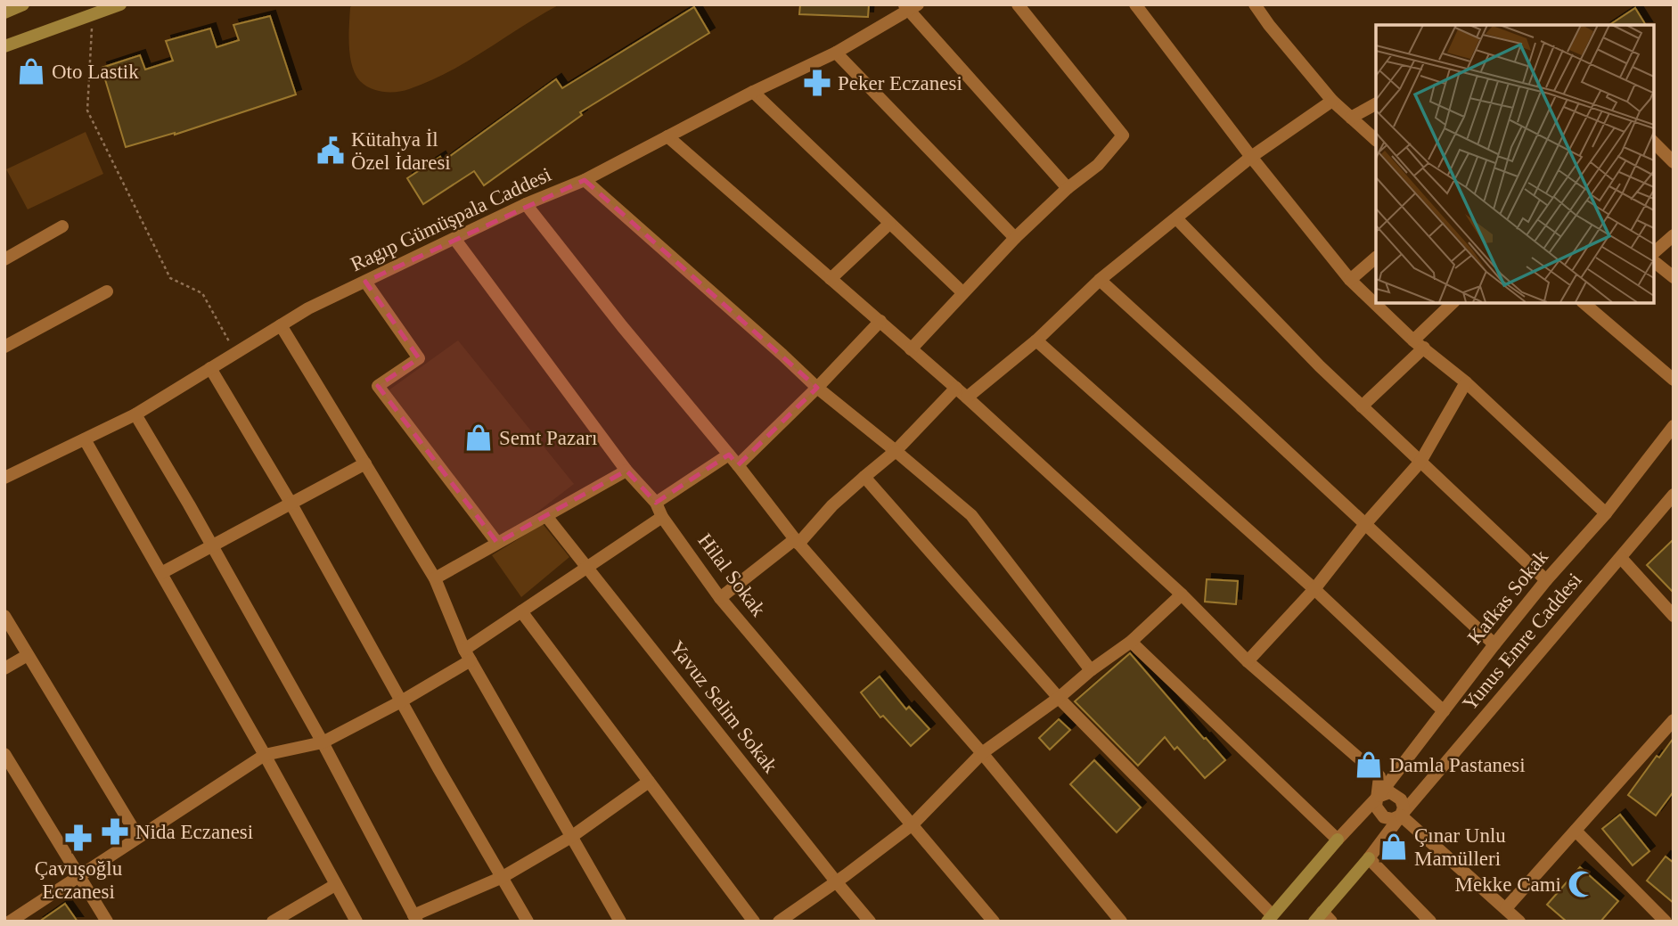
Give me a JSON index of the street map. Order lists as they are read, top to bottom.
{
  "streets": {
    "street": [
      "Ragıp Gümüşpala Caddesi",
      "Hilal Sokak",
      "Kafkas Sokak",
      "Yunus Emre Caddesi",
      "Yavuz Selim Sokak"
    ]
  },
  "crossings": [
    ["Ragıp Gümüşpala Caddesi", "Hilal Sokak"],
    ["Kafkas Sokak", "Yunus Emre Caddesi"]
  ],
  "places": {
    "shop": [
      "Oto Lastik",
      "Semt Pazarı",
      "Damla Pastanesi",
      "Çınar Unlu Mamülleri"
    ],
    "pharmacy": ["Peker Eczanesi", "Nida Eczanesi", "Çavuşoğlu Eczanesi"],
    "public building": ["Kütahya İl Özel İdaresi"],
    "mosque": ["Mekke Cami"]
  }
}
